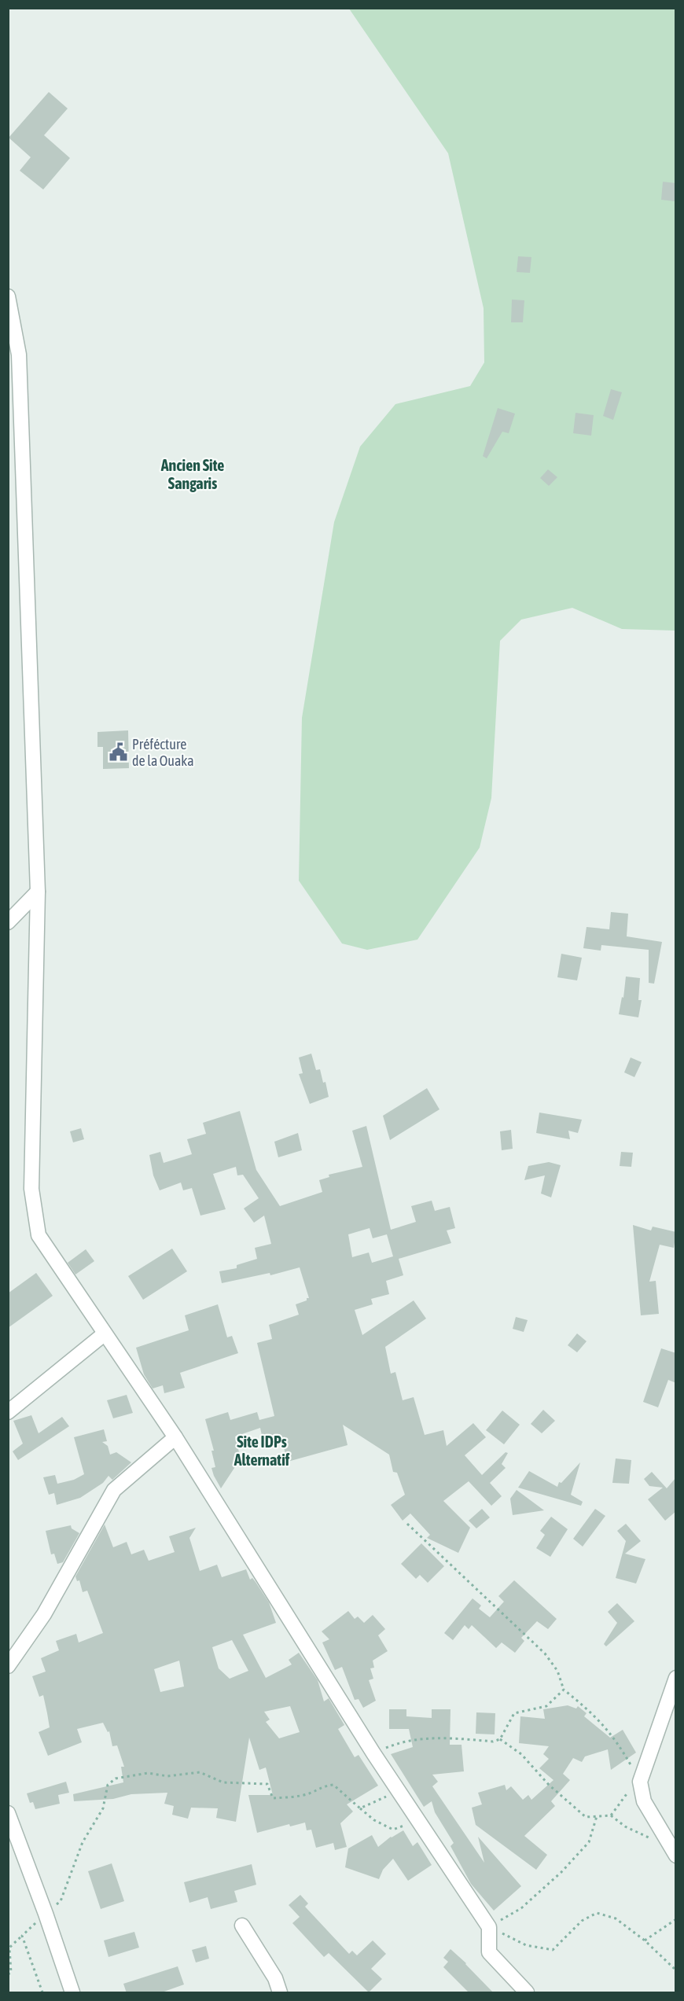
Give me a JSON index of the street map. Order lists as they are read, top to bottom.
{
  "districts": ["Ancien Site Sangaris", "Site IDPs Alternatif"],
  "places": {
    "public building": ["Préfécture de la Ouaka"]
  }
}
